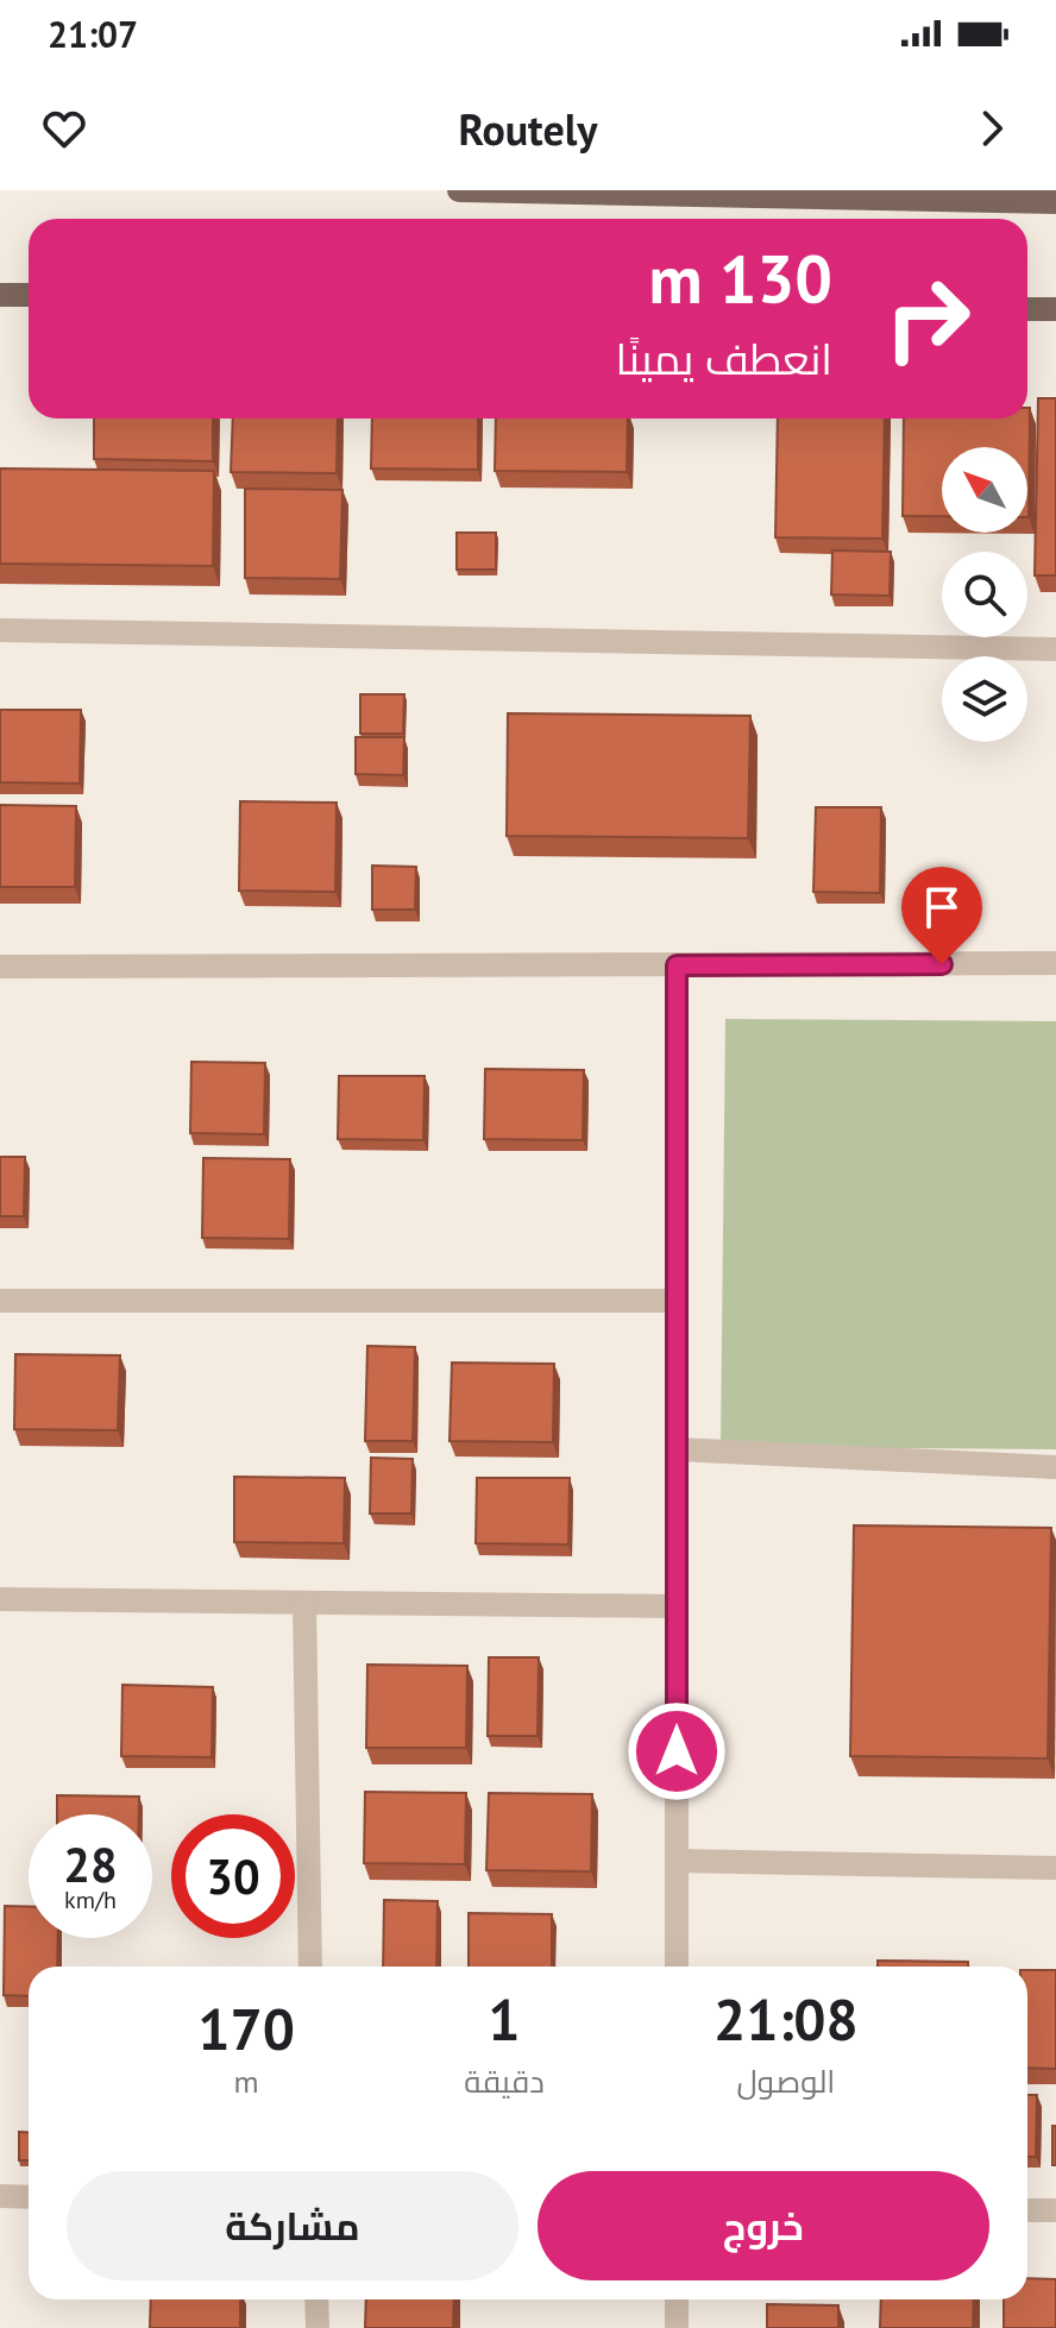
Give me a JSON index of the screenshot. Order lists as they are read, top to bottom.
{
  "north": "top left",
  "page": {
    "status": "21:07",
    "header": "Routely",
    "turn": ["130 m", "انعطف يمينًا"],
    "speed": "28 km/h",
    "limit": "30",
    "eta": [
      "21:08",
      "الوصول",
      "1",
      "دقيقة",
      "170",
      "m"
    ],
    "buttons": ["خروج", "مشاركة"]
  }
}
